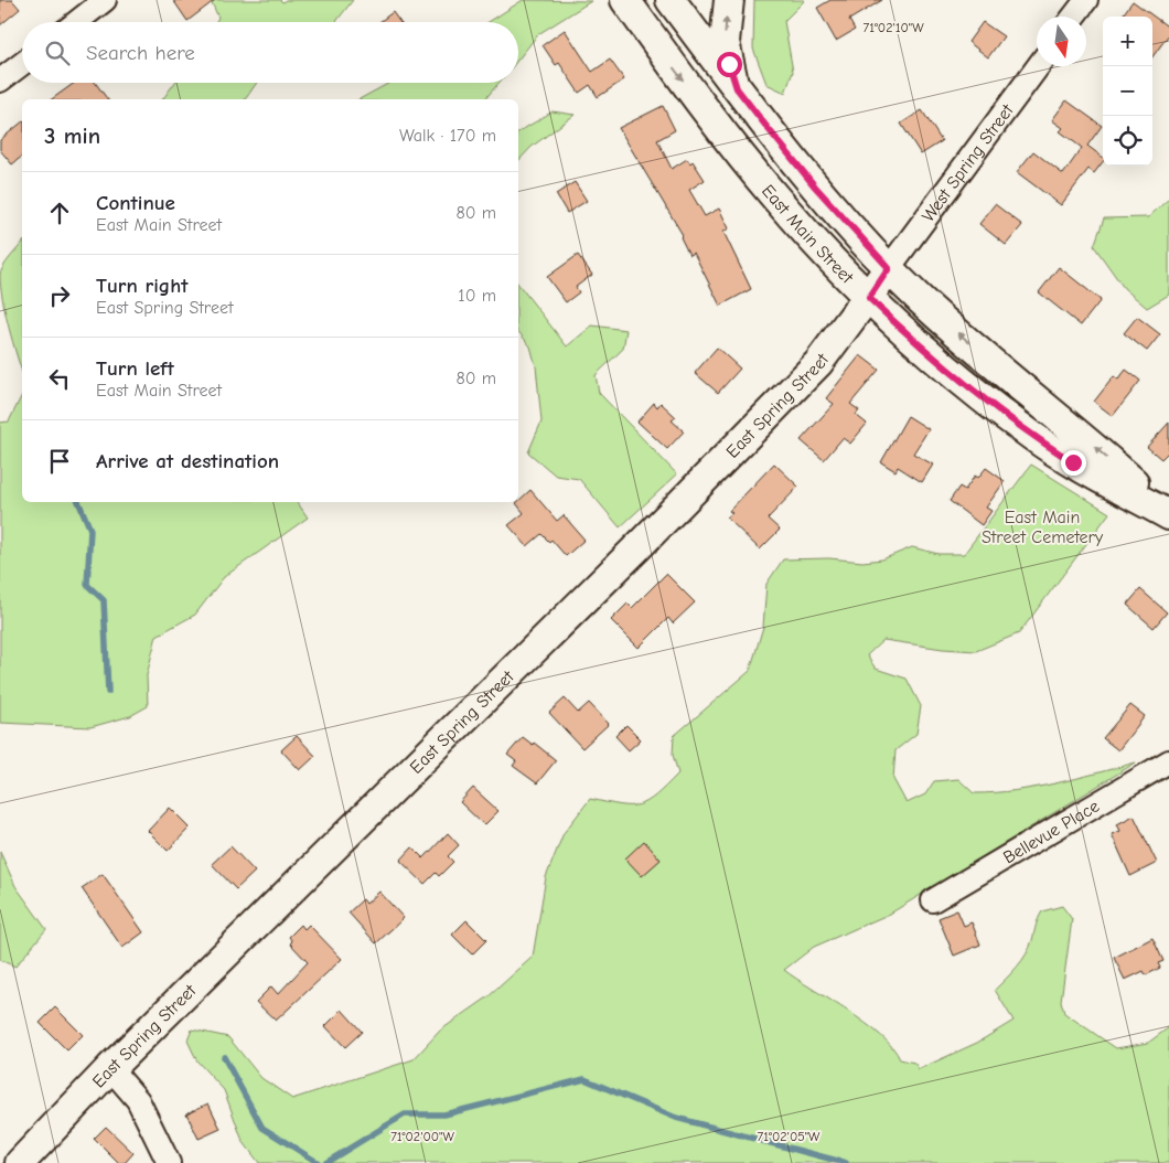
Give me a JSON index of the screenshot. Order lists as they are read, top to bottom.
{
  "streets": {
    "main road": ["East Main Street", "East Spring Street"],
    "street": ["West Spring Street", "Bellevue Place"]
  },
  "crossings": [
    ["West Spring Street", "East Main Street"],
    ["West Spring Street", "East Spring Street"],
    ["East Main Street", "East Spring Street"]
  ],
  "parks": ["East Main Street Cemetery"],
  "north": "bottom",
  "page": {
    "map_buttons": ["+", "−"],
    "search": "Search here",
    "heading": ["3 min", "Walk · 170 m"],
    "list": [
      ["Continue", "East Main Street", "80 m"],
      ["Turn right", "East Spring Street", "10 m"],
      ["Turn left", "East Main Street", "80 m"],
      "Arrive at destination"
    ]
  },
  "coordinates": ["71°02'10\"W", "71°02'00\"W", "71°02'05\"W"]
}
